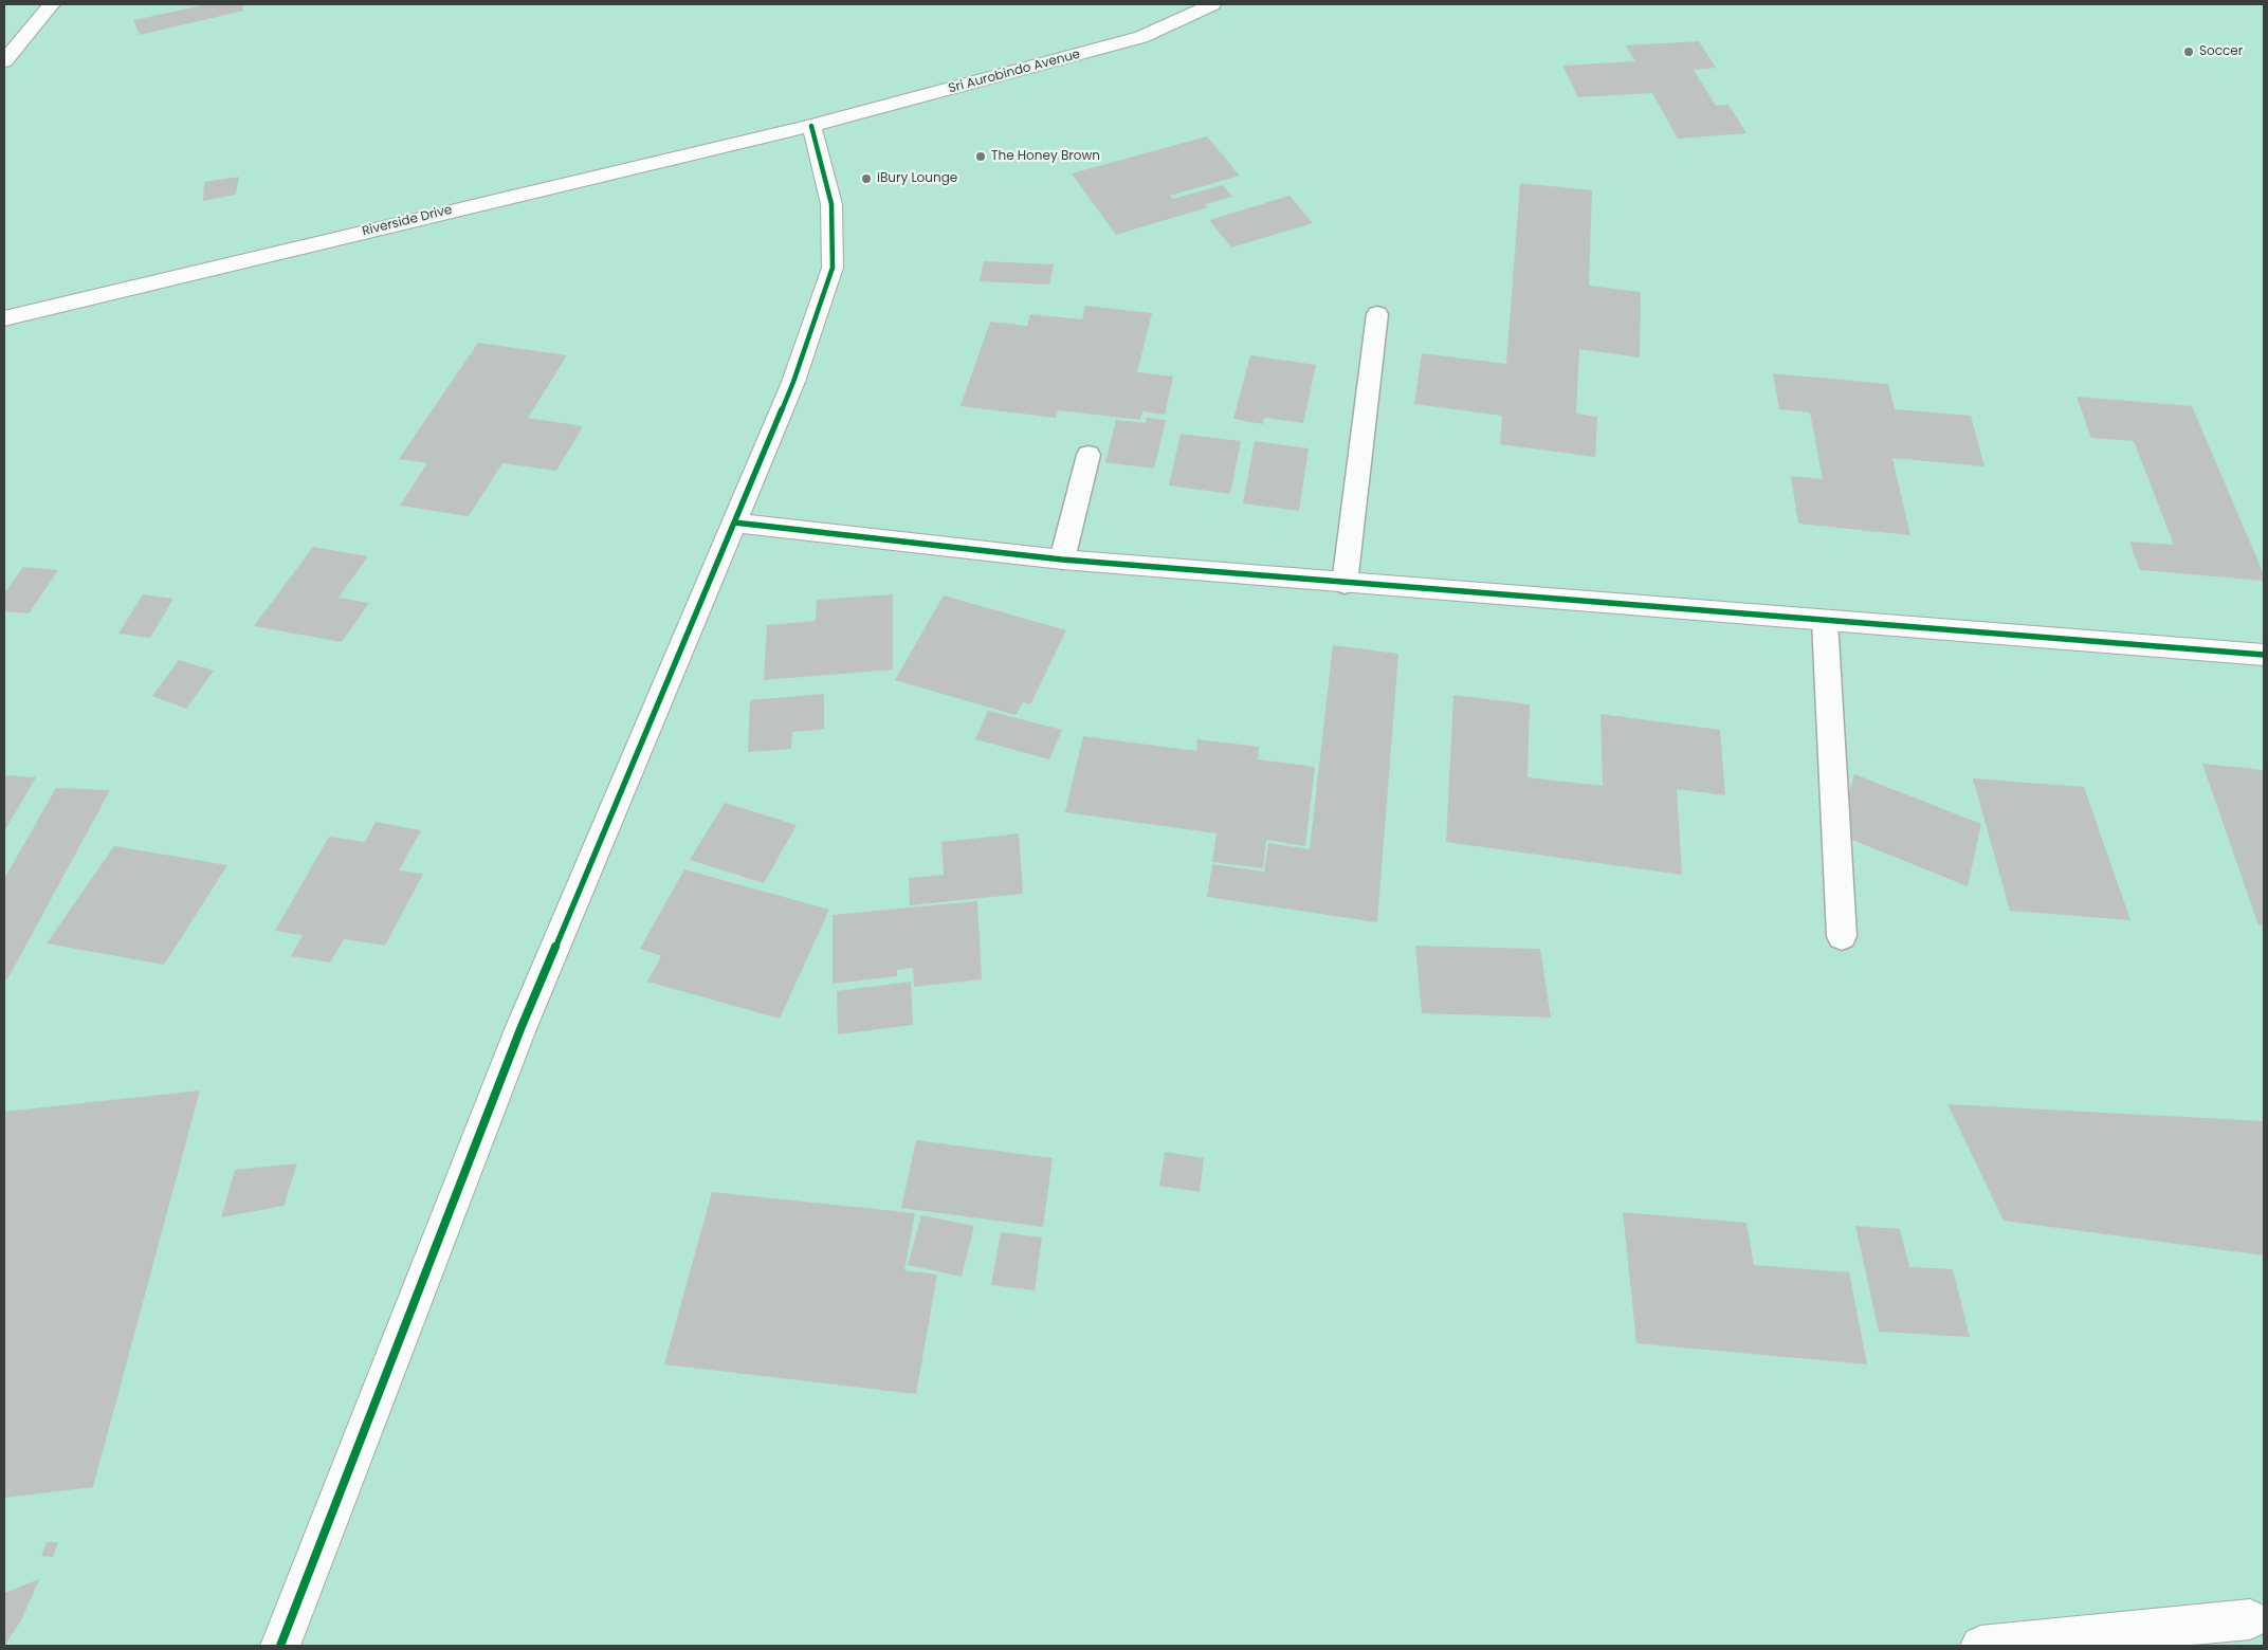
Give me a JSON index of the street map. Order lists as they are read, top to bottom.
{
  "streets": {
    "street": ["Sri Aurobindo Avenue", "Riverside Drive"]
  },
  "crossings": [
    ["Sri Aurobindo Avenue", "Riverside Drive"]
  ],
  "places": ["Soccer", "The Honey Brown", "iBury Lounge"]
}
